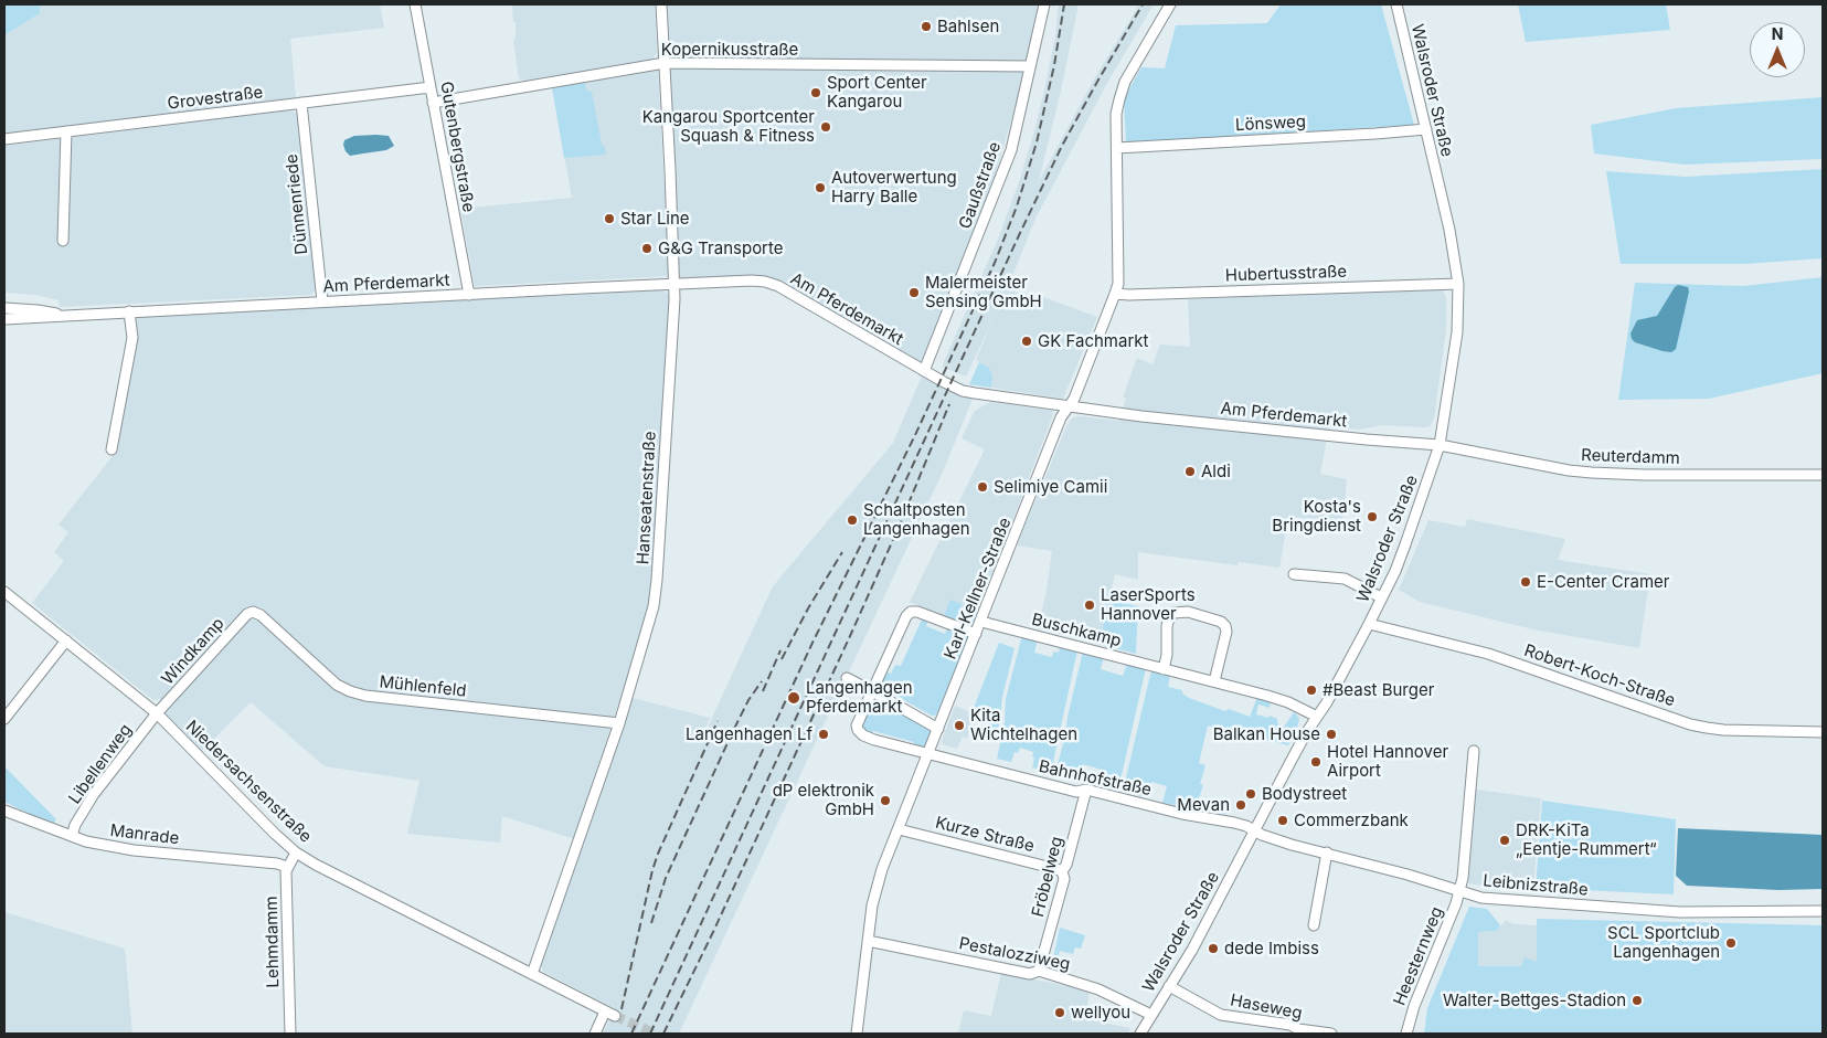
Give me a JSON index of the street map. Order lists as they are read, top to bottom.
{
  "streets": {
    "street": [
      "Kopernikusstraße",
      "Walsroder Straße",
      "Grovestraße",
      "Lönsweg",
      "Gutenbergstraße",
      "Gaußstraße",
      "Dünnenriede",
      "Hubertusstraße",
      "Am Pferdemarkt",
      "Reuterdamm",
      "Hanseatenstraße",
      "Karl-Kellner-Straße",
      "Buschkamp",
      "Windkamp",
      "Robert-Koch-Straße",
      "Mühlenfeld",
      "Libellenweg",
      "Bahnhofstraße",
      "Niedersachsenstraße",
      "Manrade",
      "Kurze Straße",
      "Fröbelweg",
      "Leibnizstraße",
      "Lehmdamm",
      "Pestalozziweg",
      "Heesternweg",
      "Haseweg"
    ]
  },
  "crossings": [
    ["Kopernikusstraße", "Gutenbergstraße"],
    ["Kopernikusstraße", "Gaußstraße"],
    ["Kopernikusstraße", "Hanseatenstraße"],
    ["Walsroder Straße", "Lönsweg"],
    ["Walsroder Straße", "Hubertusstraße"],
    ["Walsroder Straße", "Am Pferdemarkt"],
    ["Walsroder Straße", "Reuterdamm"],
    ["Walsroder Straße", "Buschkamp"],
    ["Walsroder Straße", "Robert-Koch-Straße"],
    ["Walsroder Straße", "Bahnhofstraße"],
    ["Walsroder Straße", "Leibnizstraße"],
    ["Walsroder Straße", "Pestalozziweg"],
    ["Walsroder Straße", "Haseweg"],
    ["Grovestraße", "Gutenbergstraße"],
    ["Grovestraße", "Dünnenriede"],
    ["Lönsweg", "Karl-Kellner-Straße"],
    ["Gutenbergstraße", "Am Pferdemarkt"],
    ["Gaußstraße", "Am Pferdemarkt"],
    ["Dünnenriede", "Am Pferdemarkt"],
    ["Hubertusstraße", "Karl-Kellner-Straße"],
    ["Am Pferdemarkt", "Reuterdamm"],
    ["Am Pferdemarkt", "Hanseatenstraße"],
    ["Am Pferdemarkt", "Karl-Kellner-Straße"],
    ["Hanseatenstraße", "Mühlenfeld"],
    ["Hanseatenstraße", "Niedersachsenstraße"],
    ["Karl-Kellner-Straße", "Buschkamp"],
    ["Karl-Kellner-Straße", "Bahnhofstraße"],
    ["Karl-Kellner-Straße", "Kurze Straße"],
    ["Karl-Kellner-Straße", "Pestalozziweg"],
    ["Windkamp", "Mühlenfeld"],
    ["Windkamp", "Libellenweg"],
    ["Windkamp", "Niedersachsenstraße"],
    ["Libellenweg", "Niedersachsenstraße"],
    ["Libellenweg", "Manrade"],
    ["Bahnhofstraße", "Fröbelweg"],
    ["Bahnhofstraße", "Leibnizstraße"],
    ["Manrade", "Lehmdamm"],
    ["Kurze Straße", "Fröbelweg"],
    ["Fröbelweg", "Pestalozziweg"],
    ["Leibnizstraße", "Heesternweg"]
  ],
  "places": [
    "Bahlsen",
    "Sport Center Kangarou",
    "Kangarou Sportcenter Squash & Fitness",
    "Autoverwertung Harry Balle",
    "Star Line",
    "G&G Transporte",
    "Malermeister Sensing GmbH",
    "GK Fachmarkt",
    "Aldi",
    "Selimiye Camii",
    "Kosta's Bringdienst",
    "Schaltposten Langenhagen",
    "E-Center Cramer",
    "LaserSports Hannover",
    "#Beast Burger",
    "Langenhagen Pferdemarkt",
    "Kita Wichtelhagen",
    "Langenhagen Lf",
    "Balkan House",
    "Hotel Hannover Airport",
    "Bodystreet",
    "dP elektronik GmbH",
    "Mevan",
    "Commerzbank",
    "DRK-KiTa „Eentje-Rummert“",
    "SCL Sportclub Langenhagen",
    "dede Imbiss",
    "Walter-Bettges-Stadion",
    "wellyou"
  ],
  "north": "top"
}
